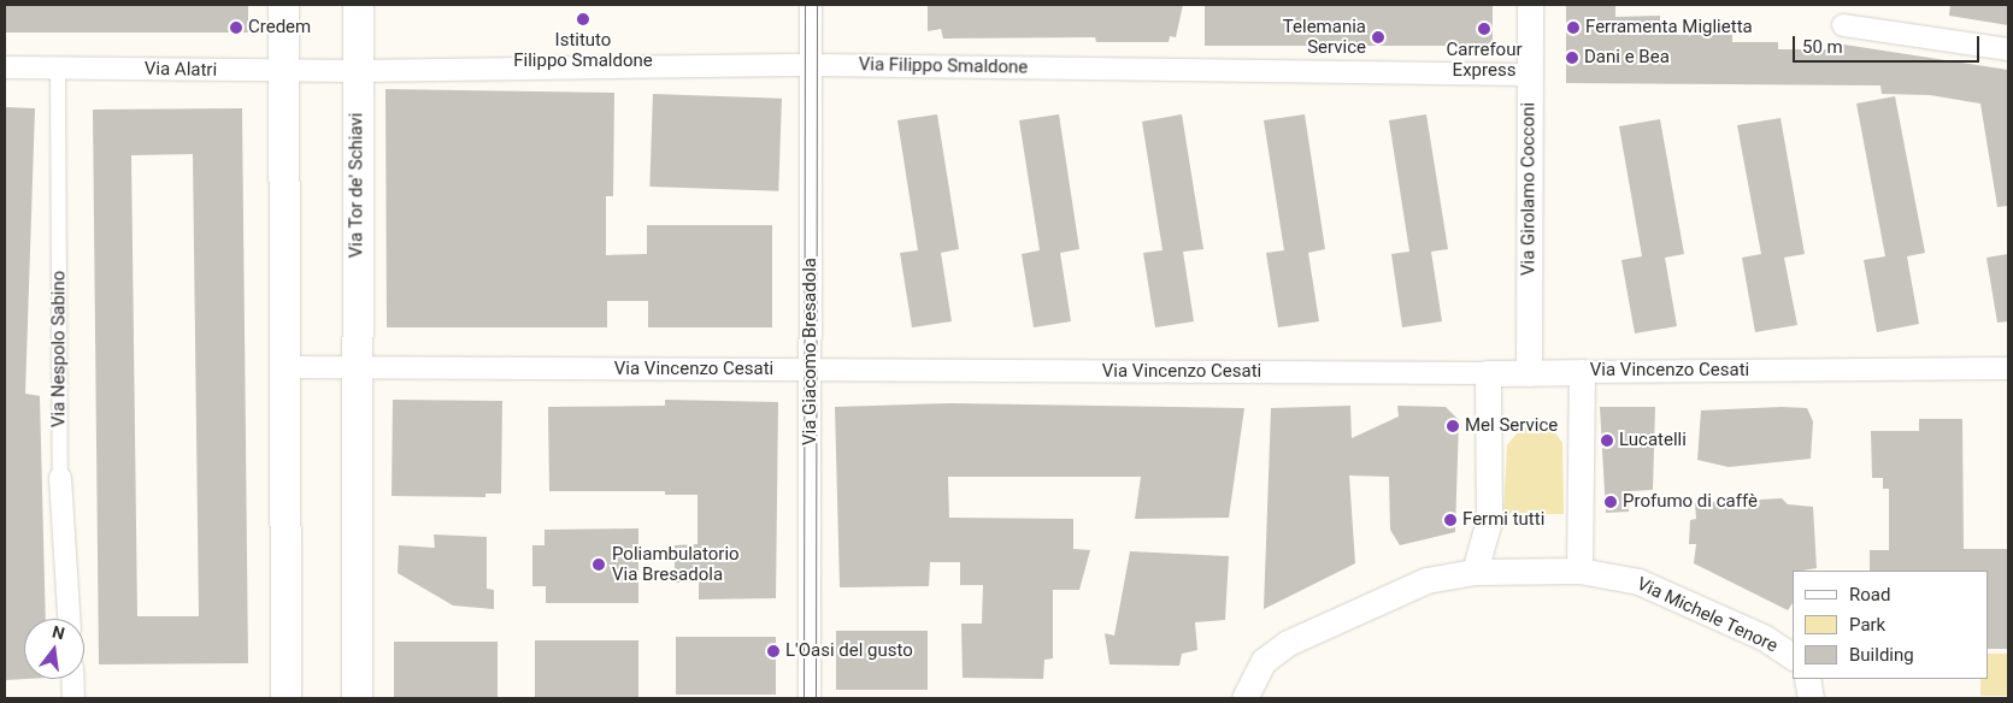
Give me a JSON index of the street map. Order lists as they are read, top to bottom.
{
  "streets": {
    "main road": ["Via Tor de' Schiavi"],
    "street": [
      "Via Filippo Smaldone",
      "Via Alatri",
      "Via Girolamo Cocconi",
      "Via Nespolo Sabino",
      "Via Giacomo Bresadola",
      "Via Vincenzo Cesati",
      "Via Michele Tenore"
    ]
  },
  "crossings": [
    ["Via Filippo Smaldone", "Via Alatri"],
    ["Via Filippo Smaldone", "Via Tor de' Schiavi"],
    ["Via Filippo Smaldone", "Via Girolamo Cocconi"],
    ["Via Filippo Smaldone", "Via Giacomo Bresadola"],
    ["Via Alatri", "Via Tor de' Schiavi"],
    ["Via Alatri", "Via Nespolo Sabino"],
    ["Via Tor de' Schiavi", "Via Vincenzo Cesati"],
    ["Via Girolamo Cocconi", "Via Vincenzo Cesati"],
    ["Via Giacomo Bresadola", "Via Vincenzo Cesati"]
  ],
  "places": [
    "Istituto Filippo Smaldone",
    "Credem",
    "Ferramenta Miglietta",
    "Carrefour Express",
    "Telemania Service",
    "Dani e Bea",
    "Mel Service",
    "Lucatelli",
    "Profumo di caffè",
    "Fermi tutti",
    "Poliambulatorio Via Bresadola",
    "L'Oasi del gusto"
  ],
  "legend": ["Road", "Park", "Building"],
  "scale_bar": "50 m",
  "north": "top"
}
